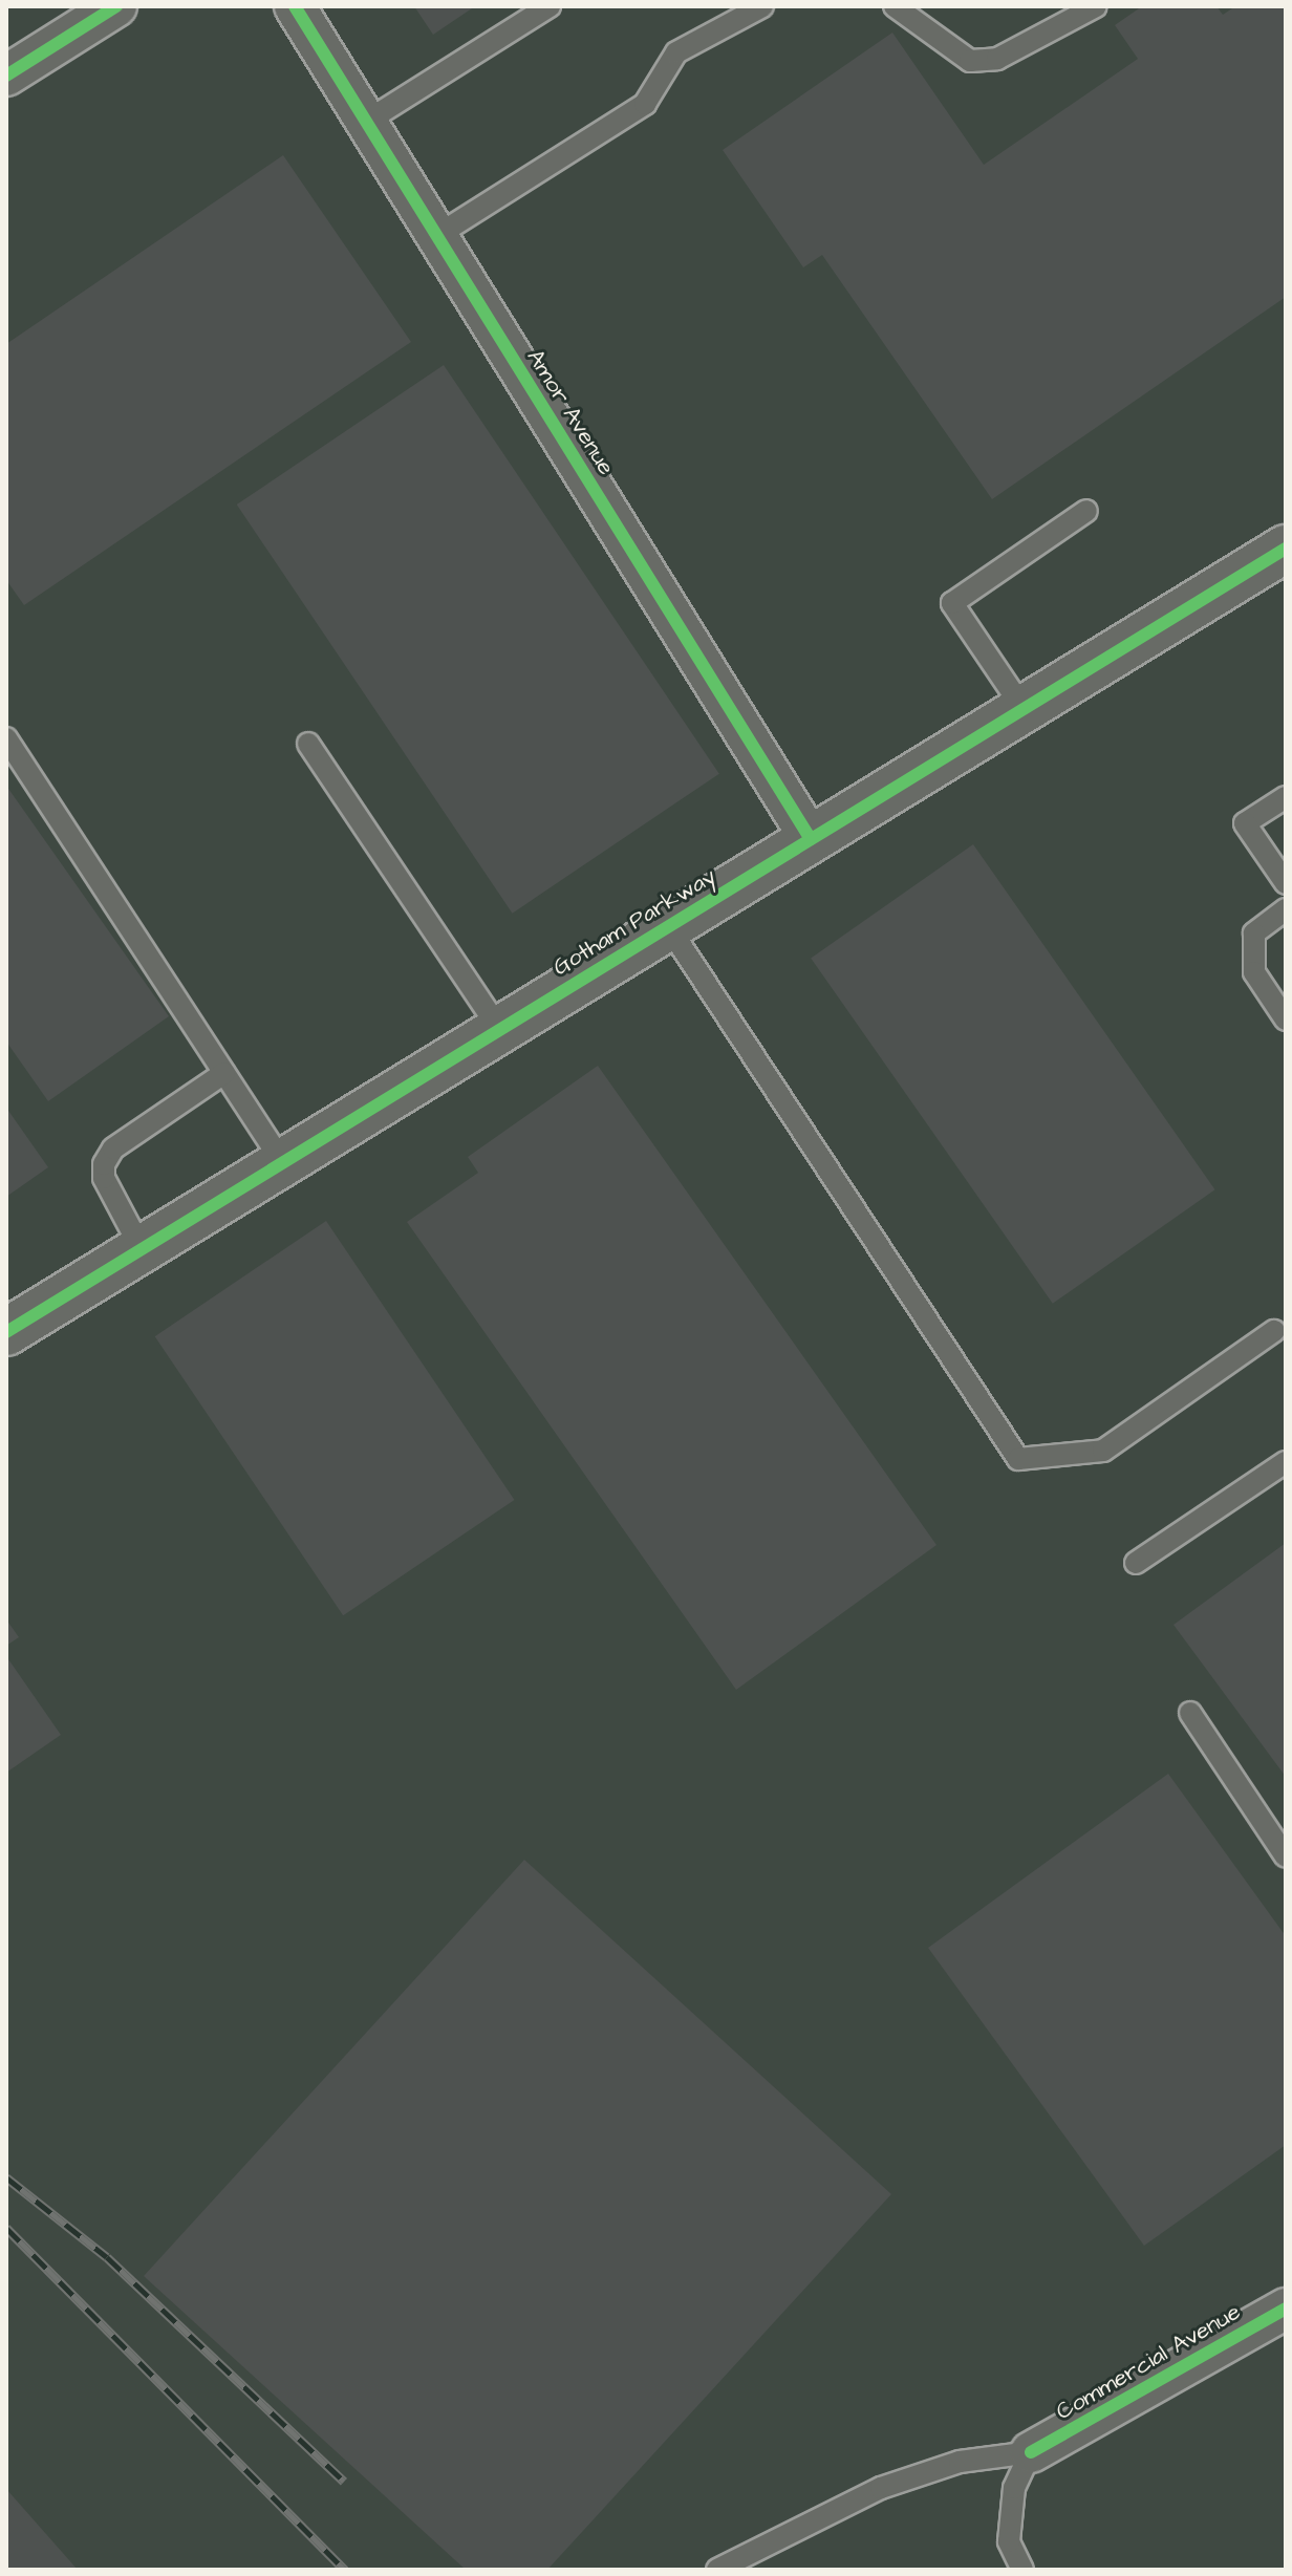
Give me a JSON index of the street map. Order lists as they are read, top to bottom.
{
  "streets": {
    "street": ["Amor Avenue", "Gotham Parkway", "Commercial Avenue"]
  },
  "crossings": [
    ["Amor Avenue", "Gotham Parkway"]
  ]
}
